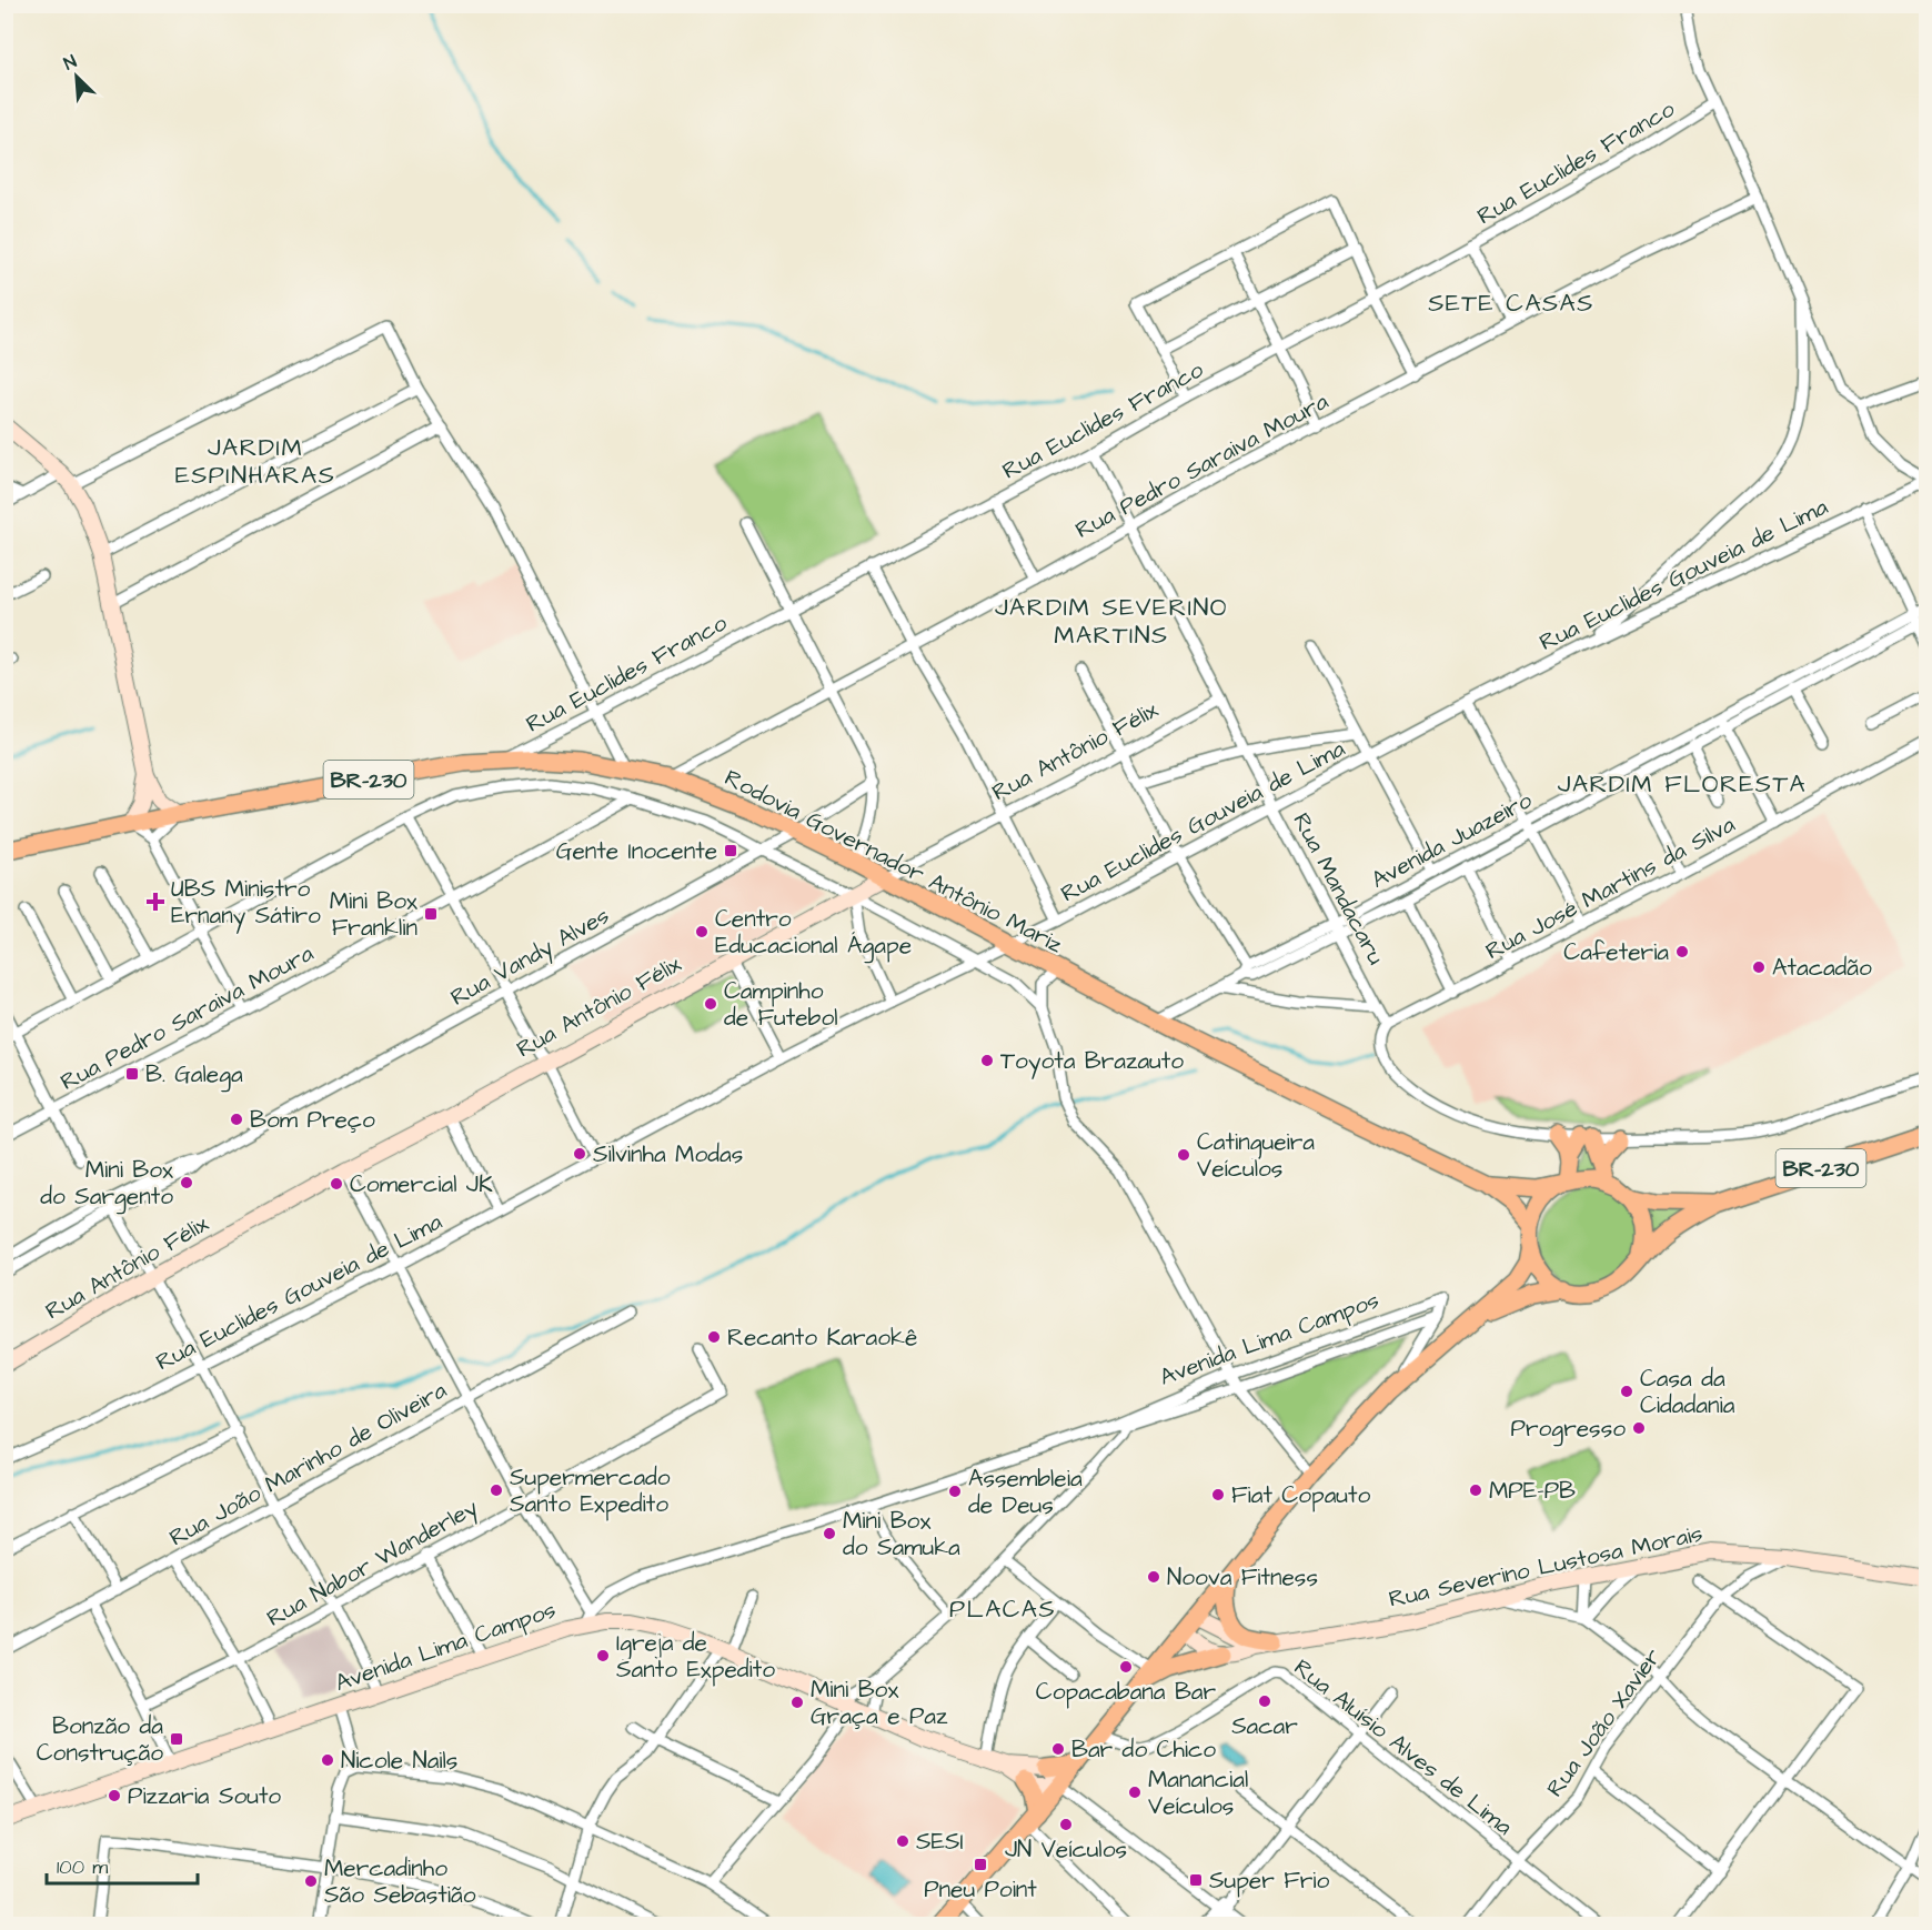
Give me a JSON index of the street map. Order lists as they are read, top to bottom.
{
  "streets": {
    "main road": [
      "Rua Antônio Félix",
      "BR-230",
      "Rodovia Governador Antônio Mariz",
      "Avenida Lima Campos",
      "Rua Severino Lustosa Morais"
    ],
    "street": [
      "Rua Euclides Franco",
      "Rua Pedro Saraiva Moura",
      "Rua Euclides Gouveia de Lima",
      "Avenida Juazeiro",
      "Rua José Martins da Silva",
      "Rua Mandacaru",
      "Rua Vandy Alves",
      "Rua João Marinho de Oliveira",
      "Rua Nabor Wanderley",
      "Rua João Xavier",
      "Rua Aluísio Alves de Lima"
    ]
  },
  "crossings": [
    ["Rua Euclides Franco", "Rodovia Governador Antônio Mariz"],
    ["Rua Euclides Franco", "Rua Mandacaru"],
    ["Rua Pedro Saraiva Moura", "Rodovia Governador Antônio Mariz"],
    ["Rua Pedro Saraiva Moura", "Rua Mandacaru"],
    ["Rua Euclides Gouveia de Lima", "Rodovia Governador Antônio Mariz"],
    ["Rua Euclides Gouveia de Lima", "Rua Mandacaru"],
    ["Rua Antônio Félix", "Rodovia Governador Antônio Mariz"],
    ["Rua Antônio Félix", "Rua Mandacaru"],
    ["BR-230", "Rodovia Governador Antônio Mariz"],
    ["Avenida Juazeiro", "Rodovia Governador Antônio Mariz"],
    ["Avenida Juazeiro", "Rua Mandacaru"],
    ["Rodovia Governador Antônio Mariz", "Rua Vandy Alves"],
    ["Rua José Martins da Silva", "Rua Mandacaru"],
    ["Rua Severino Lustosa Morais", "Rua João Xavier"],
    ["Rua João Xavier", "Rua Aluísio Alves de Lima"]
  ],
  "districts": [
    "SETE CASAS",
    "JARDIM ESPINHARAS",
    "JARDIM SEVERINO MARTINS",
    "JARDIM FLORESTA",
    "PLACAS"
  ],
  "places": {
    "transit": [
      "Gente Inocente",
      "Mini Box Franklin",
      "B. Galega",
      "Bonzão da Construção",
      "Pneu Point",
      "Super Frio"
    ],
    "health": ["UBS Ministro Ernany Sátiro"],
    "other": [
      "Centro Educacional Ágape",
      "Cafeteria",
      "Atacadão",
      "Campinho de Futebol",
      "Toyota Brazauto",
      "Bom Preço",
      "Silvinha Modas",
      "Catingueira Veículos",
      "Mini Box do Sargento",
      "Comercial JK",
      "Recanto Karaokê",
      "Casa da Cidadania",
      "Progresso",
      "Supermercado Santo Expedito",
      "MPE-PB",
      "Assembleia de Deus",
      "Fiat Copauto",
      "Mini Box do Samuka",
      "Noova Fitness",
      "Igreja de Santo Expedito",
      "Copacabana Bar",
      "Sacar",
      "Mini Box Graça e Paz",
      "Bar do Chico",
      "Nicole Nails",
      "Manancial Veículos",
      "Pizzaria Souto",
      "JN Veículos",
      "SESI",
      "Mercadinho São Sebastião"
    ]
  },
  "scale_bar": "100 m",
  "north": "top left"
}
